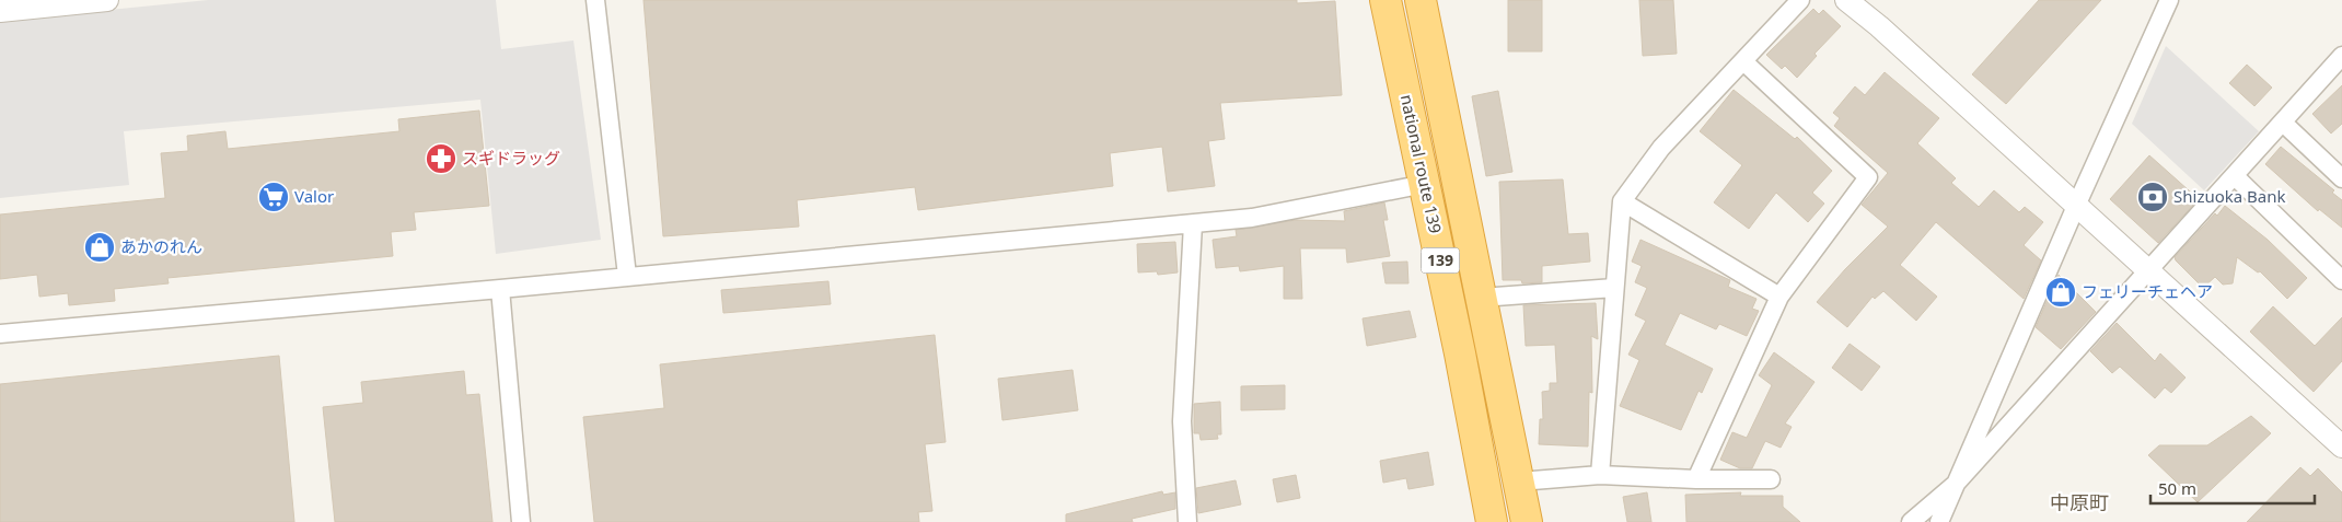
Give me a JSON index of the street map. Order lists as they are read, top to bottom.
{
  "streets": {
    "highway": ["national route 139", "139"]
  },
  "districts": ["中原町"],
  "places": {
    "pharmacy": ["スギドラッグ"],
    "supermarket": ["Valor"],
    "bank": ["Shizuoka Bank"],
    "shop": ["あかのれん", "フェリーチェヘア"]
  },
  "scale_bar": "50 m"
}
